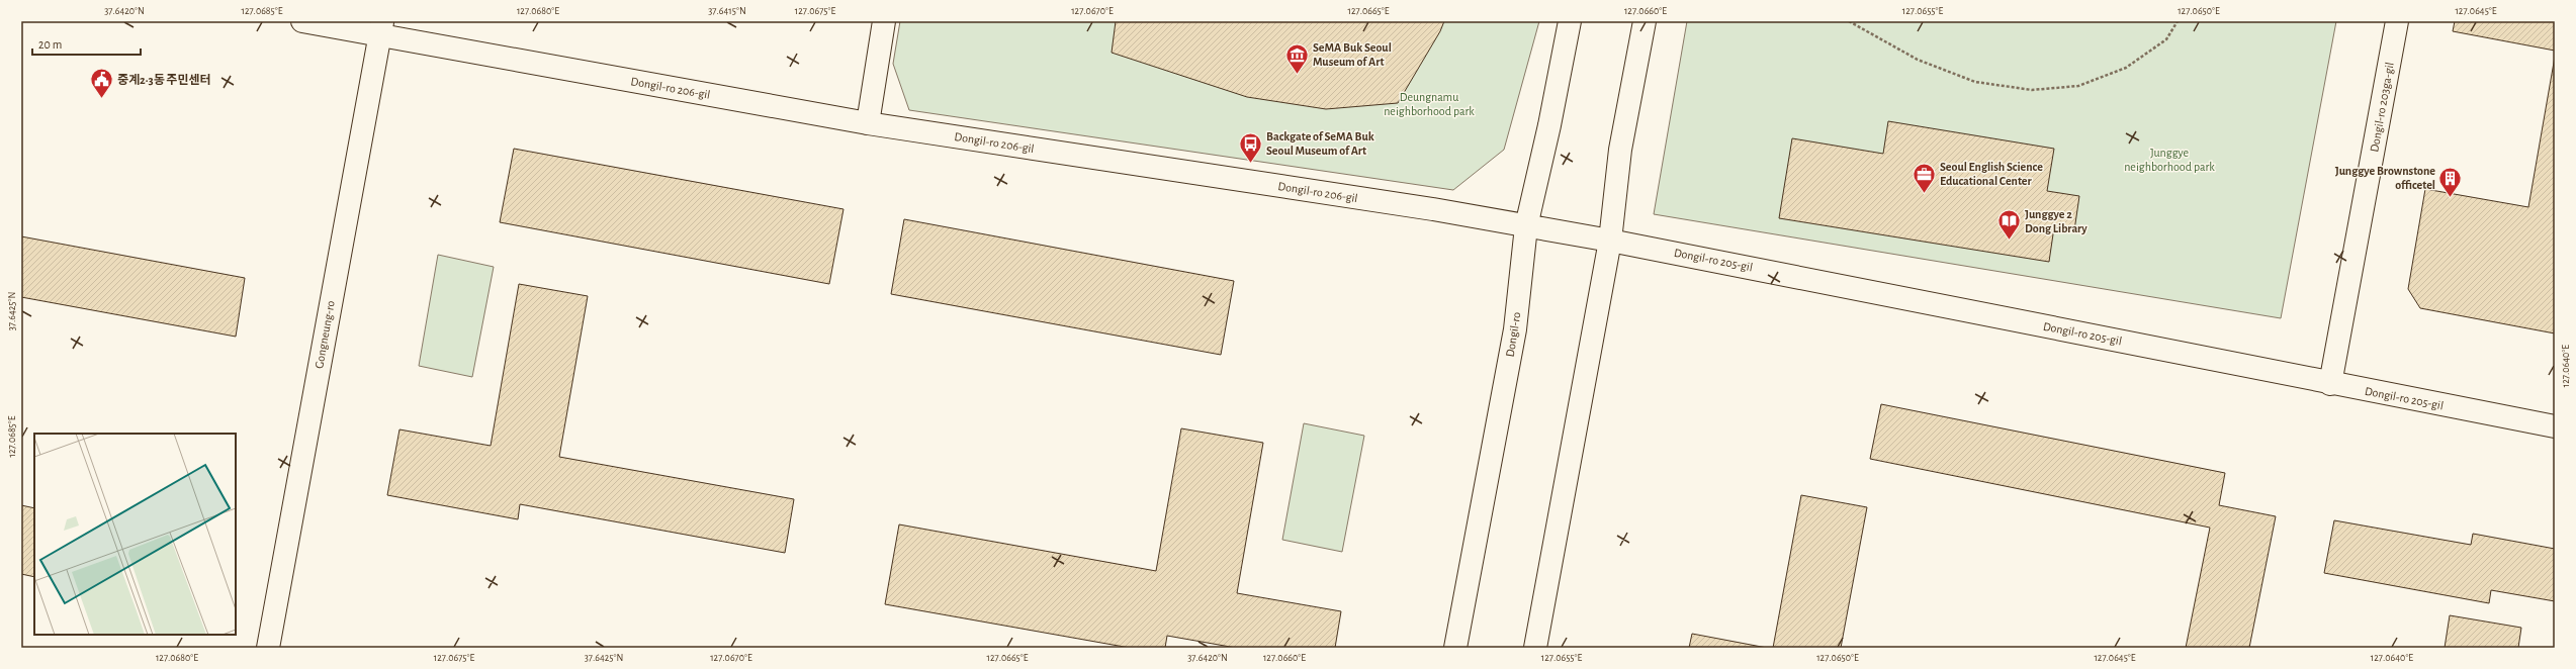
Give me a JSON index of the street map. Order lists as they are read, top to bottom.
{
  "streets": {
    "street": [
      "Dongil-ro 206-gil",
      "Dongil-ro 203ga-gil",
      "Dongil-ro 205-gil",
      "Gongneung-ro",
      "Dongil-ro"
    ]
  },
  "crossings": [
    ["Dongil-ro 206-gil", "Dongil-ro 205-gil"],
    ["Dongil-ro 206-gil", "Gongneung-ro"],
    ["Dongil-ro 206-gil", "Dongil-ro"],
    ["Dongil-ro 203ga-gil", "Dongil-ro 205-gil"]
  ],
  "parks": ["Deungnamu neighborhood park", "Junggye neighborhood park"],
  "places": {
    "museum": ["SeMA Buk Seoul Museum of Art"],
    "public building": ["중계2·3동 주민센터"],
    "bus stop": ["Backgate of SeMA Buk Seoul Museum of Art"],
    "office": ["Seoul English Science Educational Center"],
    "building": ["Junggye Brownstone officetel"],
    "library": ["Junggye 2 Dong Library"]
  },
  "scale_bar": "20 m",
  "coordinates": [
    "37.6420°N",
    "127.0685°E",
    "127.0680°E",
    "37.6415°N",
    "127.0675°E",
    "127.0670°E",
    "127.0665°E",
    "127.0660°E",
    "127.0655°E",
    "127.0650°E",
    "127.0645°E",
    "37.6425°N",
    "127.0640°E"
  ]
}
